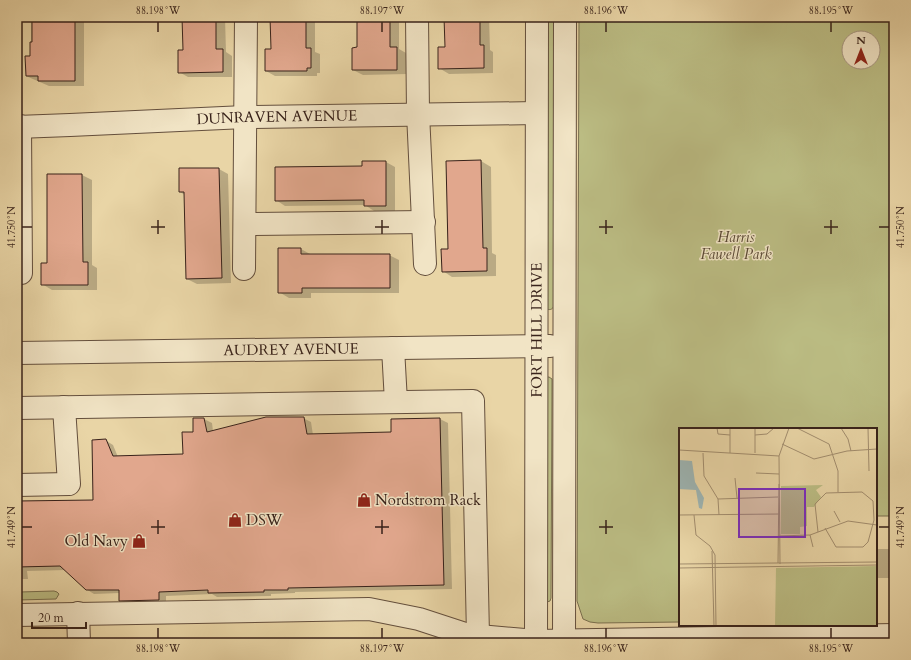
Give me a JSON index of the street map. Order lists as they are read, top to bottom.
{
  "streets": {
    "street": ["DUNRAVEN AVENUE", "FORT HILL DRIVE", "AUDREY AVENUE"]
  },
  "crossings": [
    ["DUNRAVEN AVENUE", "FORT HILL DRIVE"],
    ["FORT HILL DRIVE", "AUDREY AVENUE"]
  ],
  "parks": ["Harris Fawell Park"],
  "places": {
    "shop": ["Nordstrom Rack", "DSW", "Old Navy"]
  },
  "scale_bar": "20 m",
  "north": "top",
  "coordinates": [
    "88.198°W",
    "88.197°W",
    "88.196°W",
    "88.195°W",
    "41.750°N",
    "41.749°N"
  ]
}
